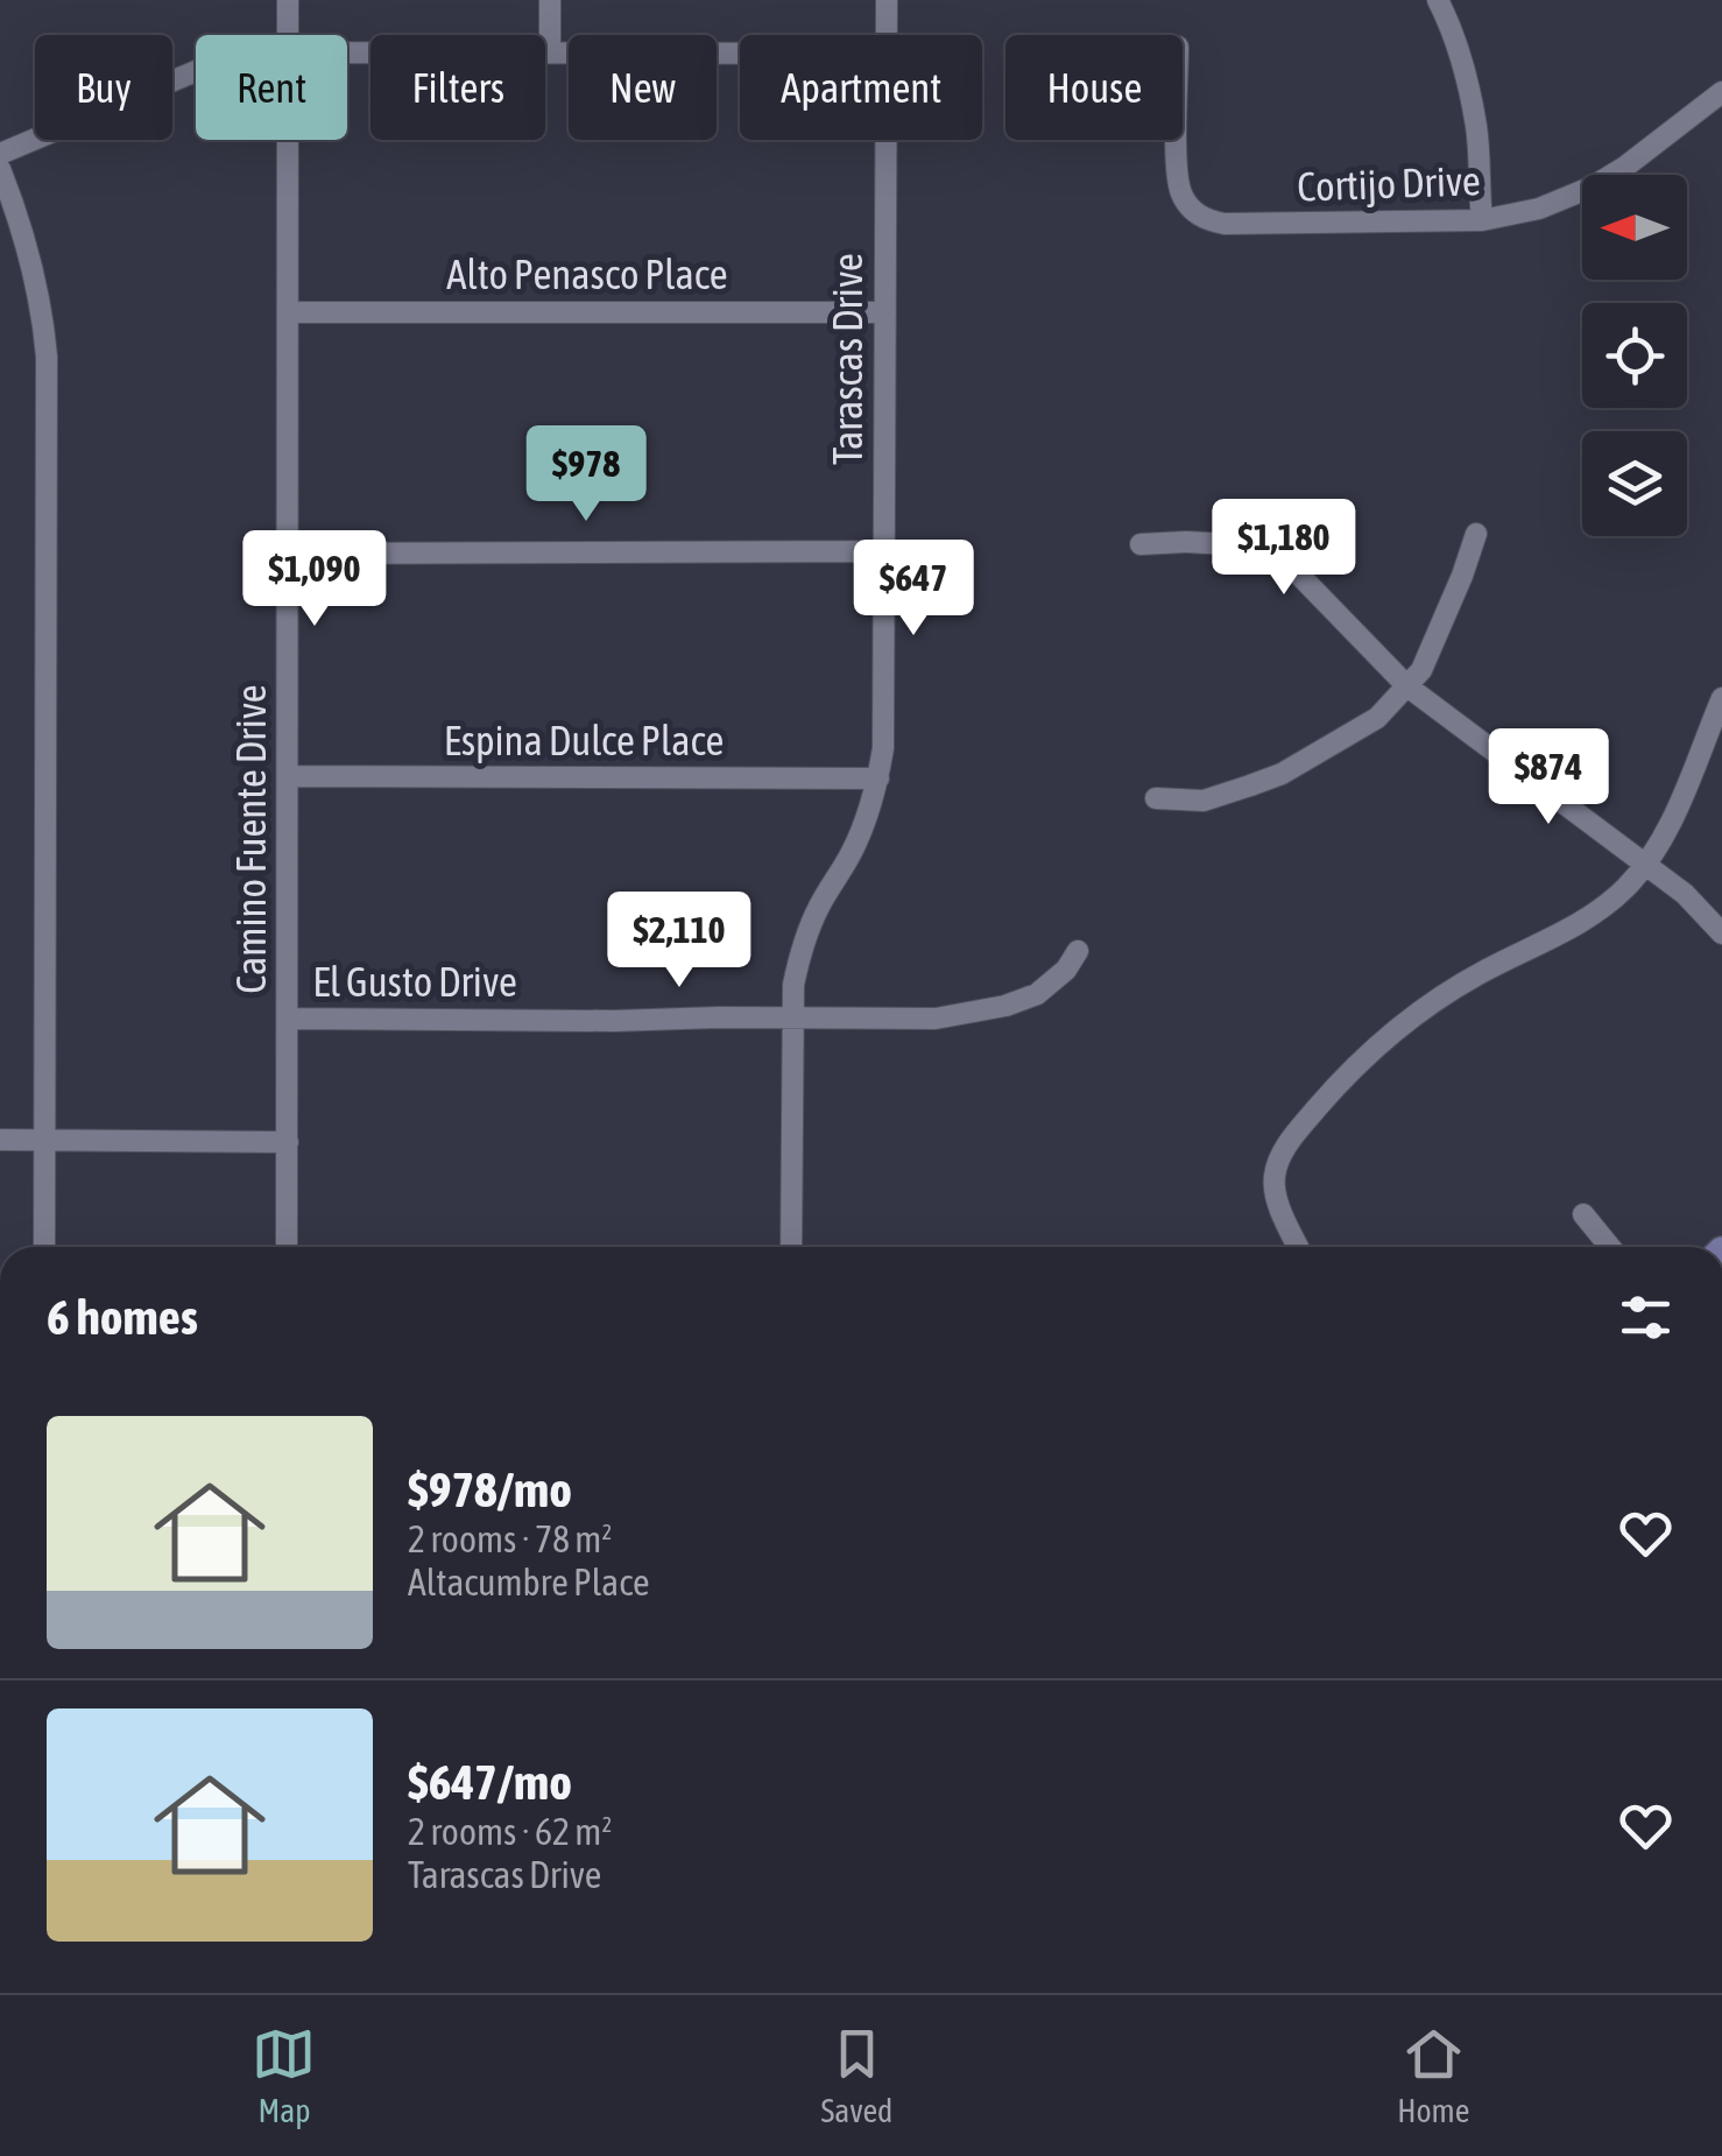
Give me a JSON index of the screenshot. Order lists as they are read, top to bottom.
{
  "streets": {
    "street": [
      "Cortijo Drive",
      "Alto Penasco Place",
      "Tarascas Drive",
      "Espina Dulce Place",
      "Camino Fuente Drive",
      "El Gusto Drive"
    ]
  },
  "crossings": [
    ["Alto Penasco Place", "Tarascas Drive"],
    ["Alto Penasco Place", "Camino Fuente Drive"],
    ["Tarascas Drive", "Espina Dulce Place"],
    ["Tarascas Drive", "El Gusto Drive"],
    ["Espina Dulce Place", "Camino Fuente Drive"],
    ["Camino Fuente Drive", "El Gusto Drive"]
  ],
  "north": "left",
  "page": {
    "chip": [
      "Buy",
      "Rent",
      "Filters",
      "New",
      "Apartment",
      "House"
    ],
    "price": [
      "$978",
      "$1,180",
      "$1,090",
      "$647",
      "$874",
      "$2,110"
    ],
    "heading": "6 homes",
    "list": [
      {
        "name": "$978/mo",
        "note": "2 rooms · 78 m² · Altacumbre Place"
      },
      {
        "name": "$647/mo",
        "note": "2 rooms · 62 m² · Tarascas Drive"
      }
    ],
    "tabs": ["Map", "Saved", "Home"]
  }
}
